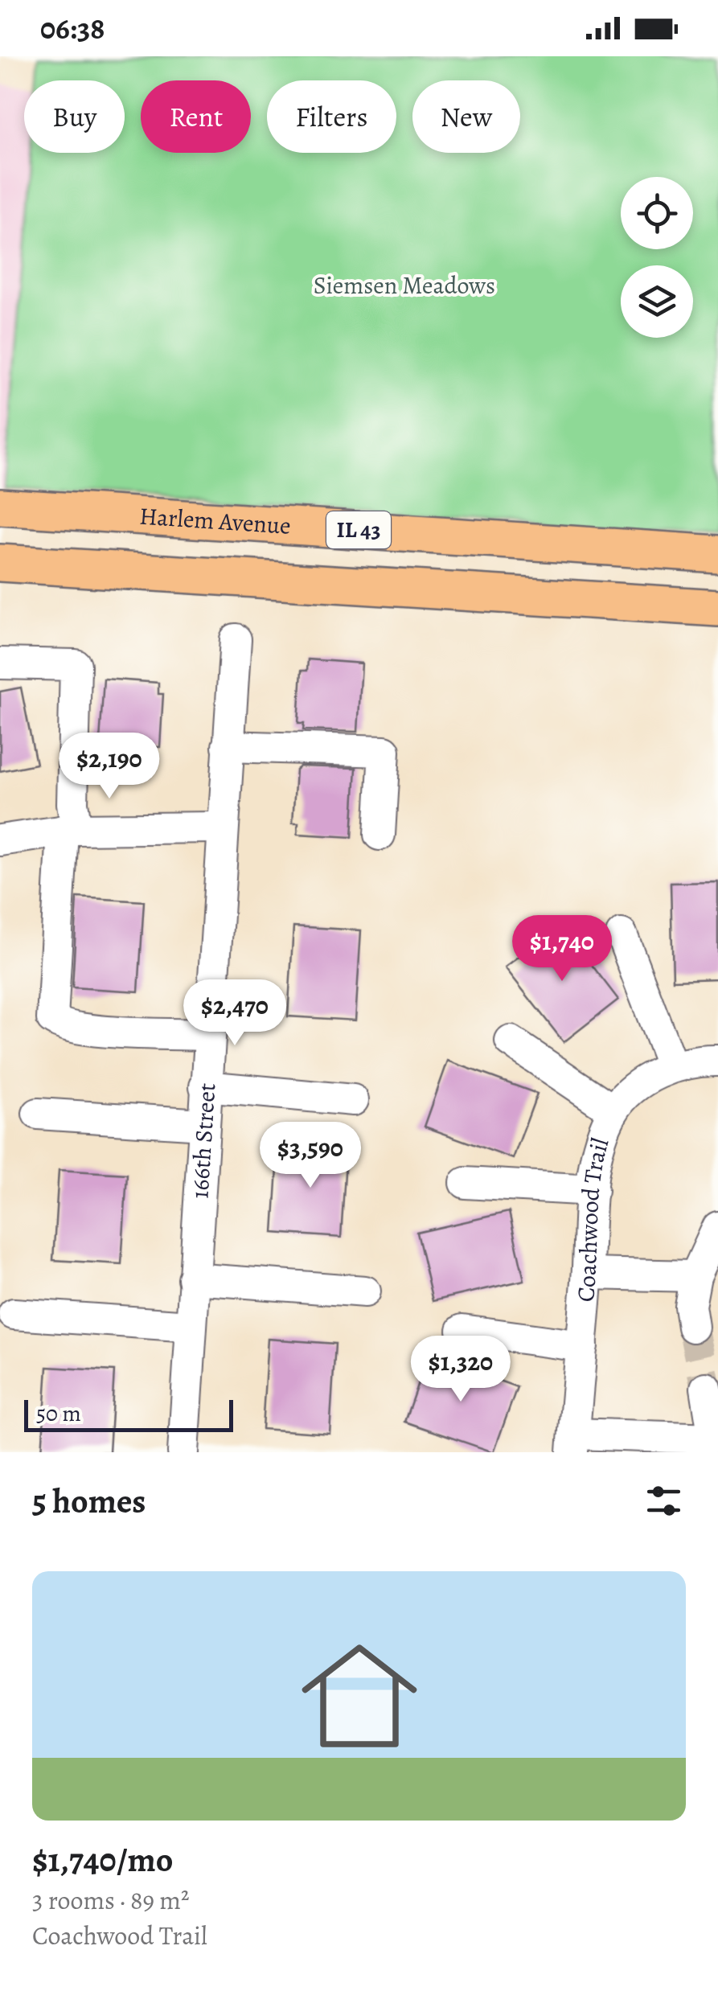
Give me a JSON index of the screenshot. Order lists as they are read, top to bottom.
{
  "streets": {
    "main road": ["Harlem Avenue", "IL 43"],
    "street": ["166th Street", "Coachwood Trail"]
  },
  "parks": ["Siemsen Meadows"],
  "scale_bar": "50 m",
  "page": {
    "status": "06:38",
    "chip": [
      "Buy",
      "Rent",
      "Filters",
      "New"
    ],
    "price": [
      "$2,190",
      "$1,740",
      "$2,470",
      "$3,590",
      "$1,320"
    ],
    "scale": "50 m",
    "heading": "5 homes",
    "list": [
      {
        "name": "$1,740/mo",
        "note": "3 rooms · 89 m² · Coachwood Trail"
      }
    ]
  }
}
